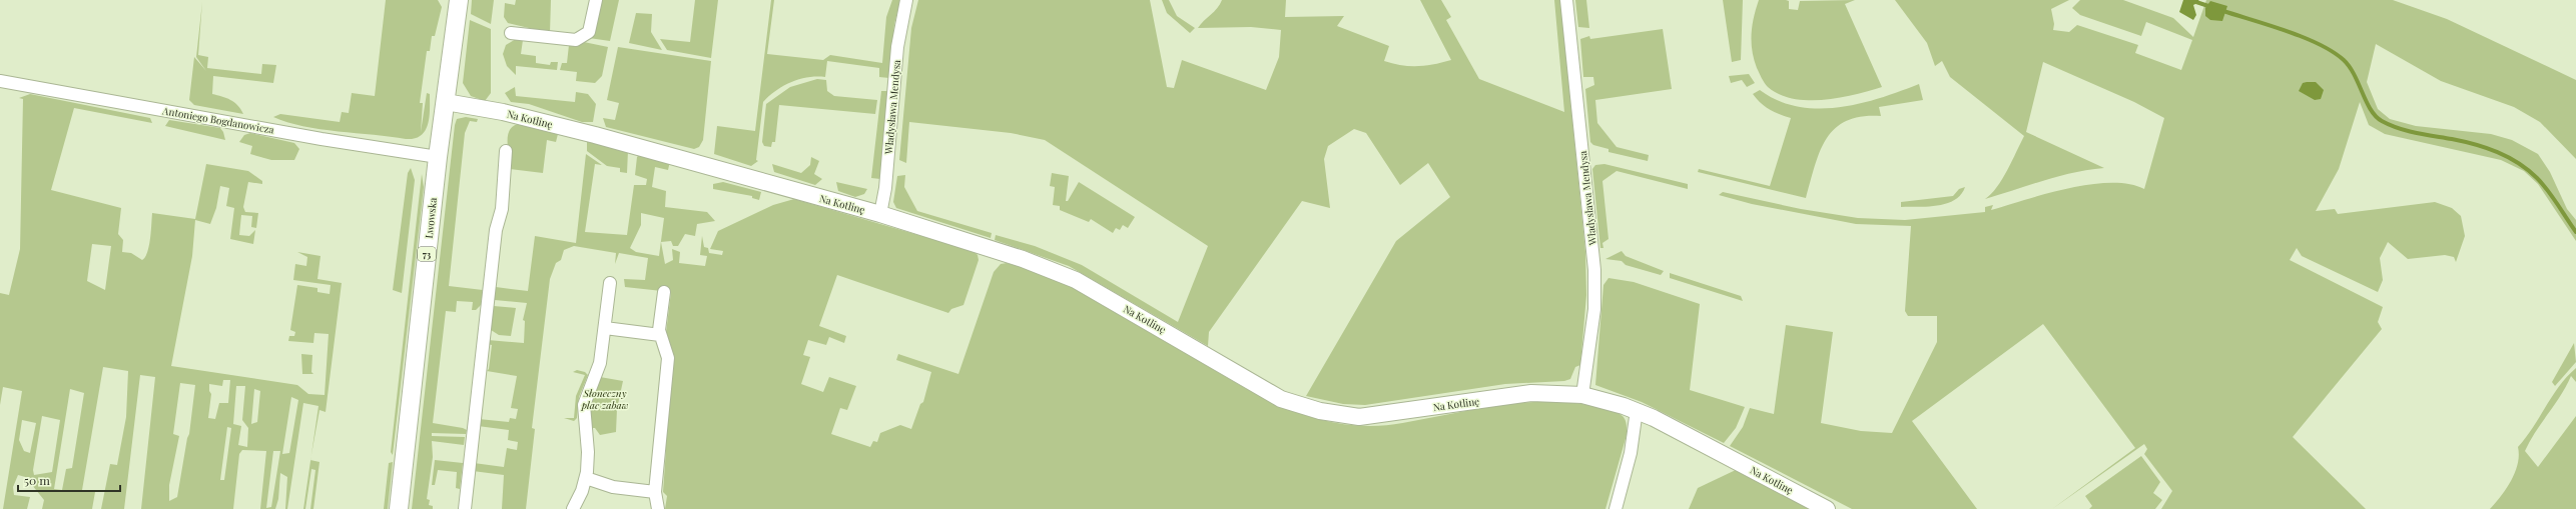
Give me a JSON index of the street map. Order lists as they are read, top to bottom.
{
  "streets": {
    "main road": ["Lwowska", "73"],
    "street": ["Władysława Mendysa", "Na Kotlinę", "Antoniego Bogdanowicza"]
  },
  "crossings": [
    ["Władysława Mendysa", "Na Kotlinę"],
    ["Na Kotlinę", "Lwowska"],
    ["Antoniego Bogdanowicza", "Lwowska"]
  ],
  "parks": ["Słoneczny plac zabaw"],
  "scale_bar": "50 m"
}
